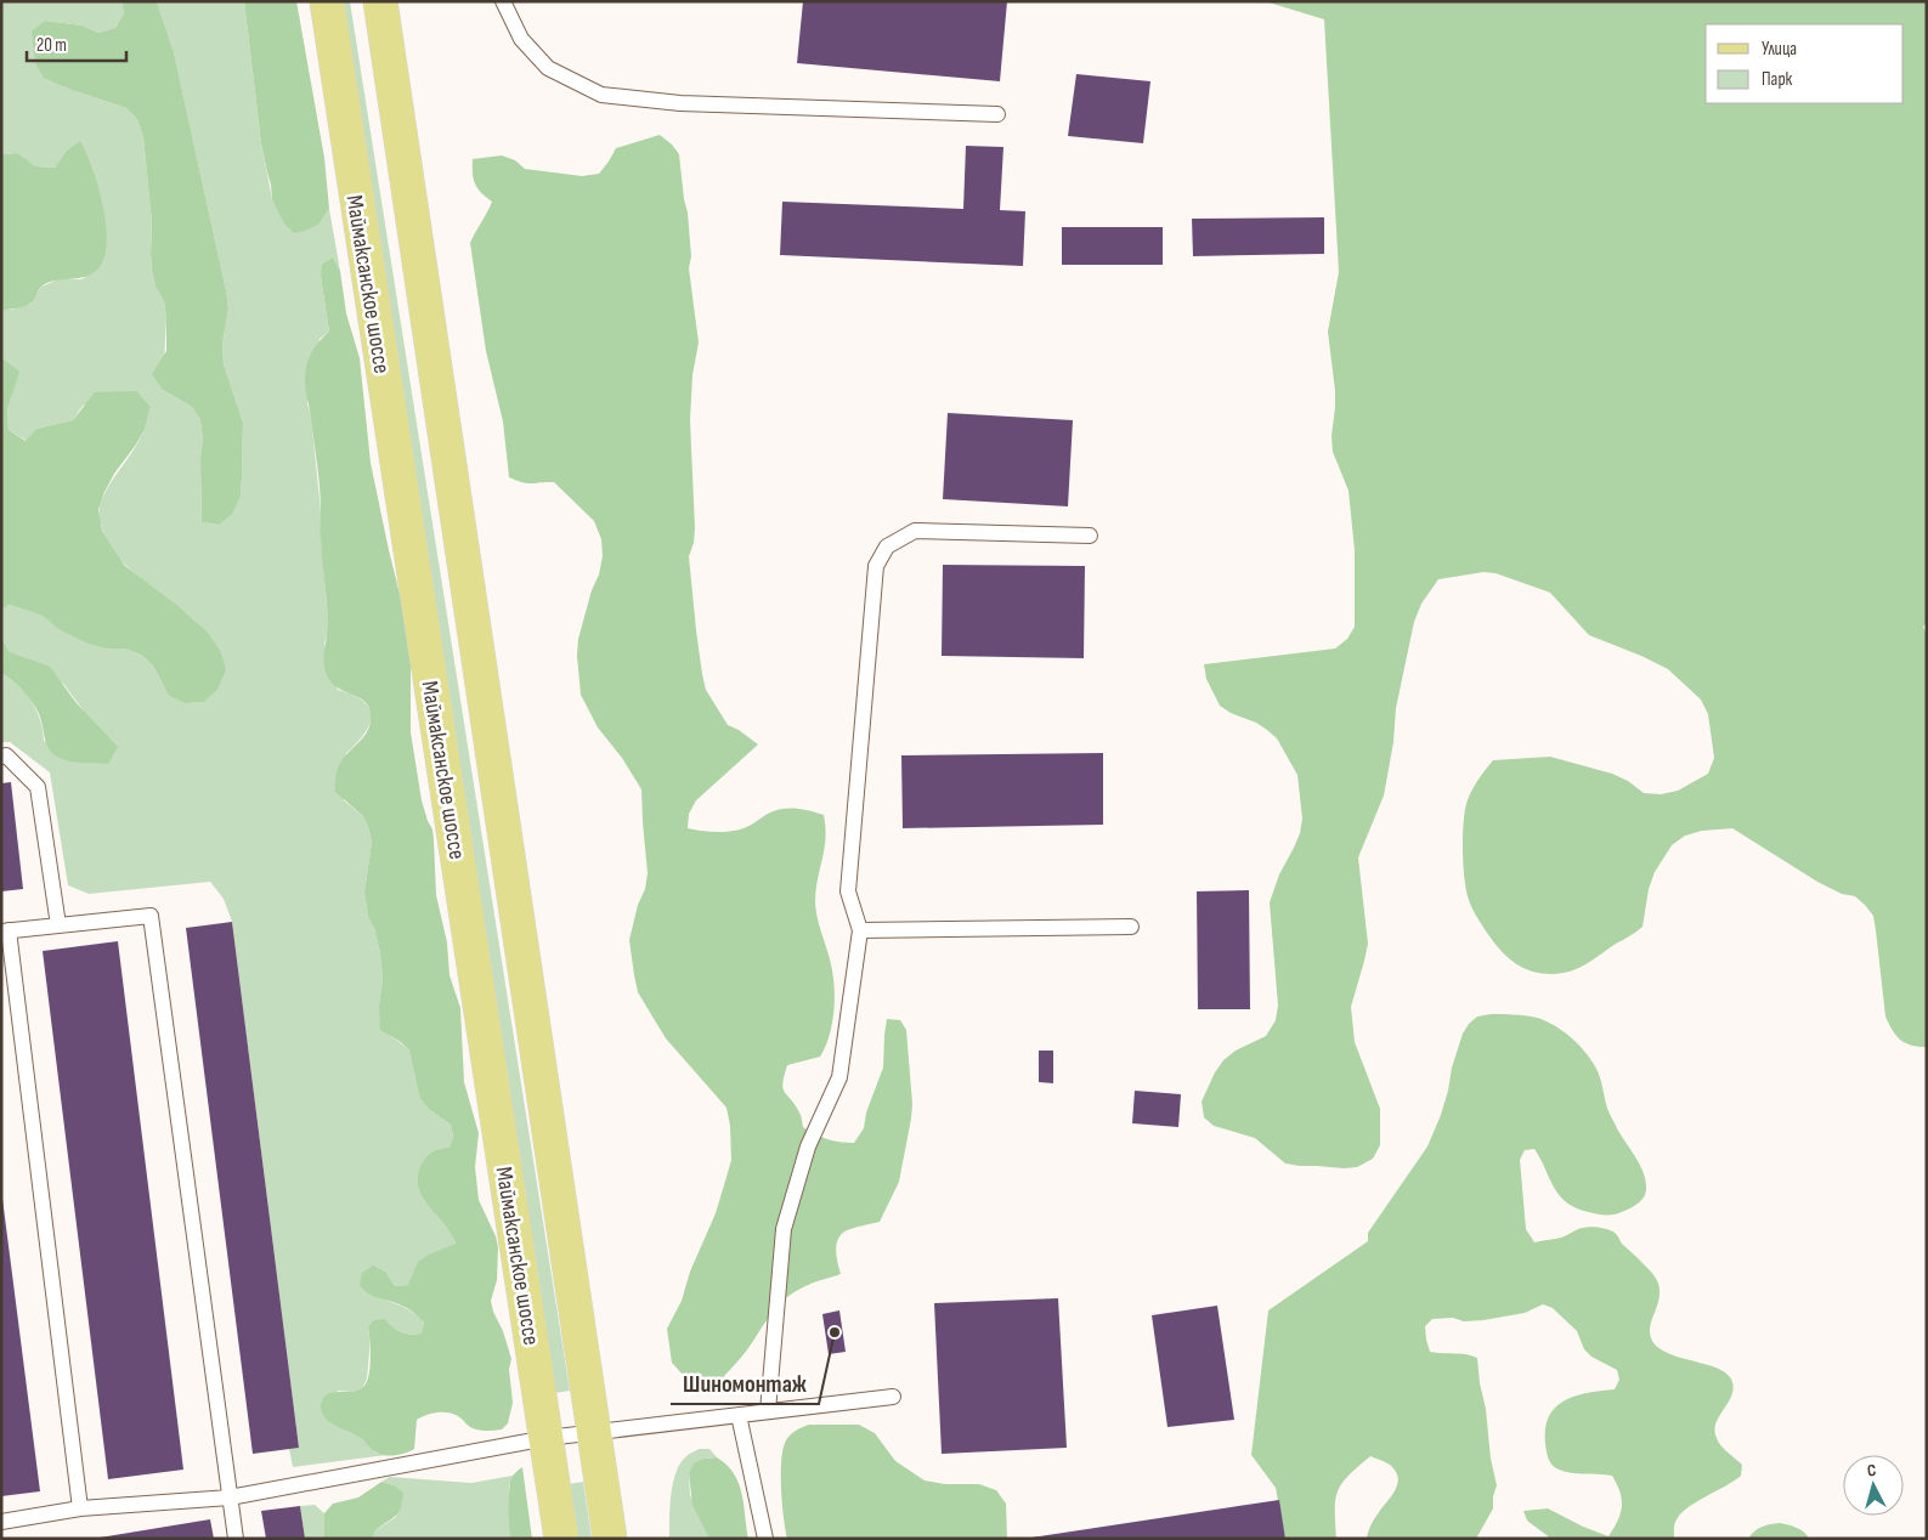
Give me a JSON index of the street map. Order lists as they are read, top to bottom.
{
  "streets": {
    "main road": ["Маймаксанское шоссе"]
  },
  "places": ["Шиномонтаж"],
  "legend": ["Улица", "Парк"],
  "scale_bar": "20 m",
  "north": "top"
}
